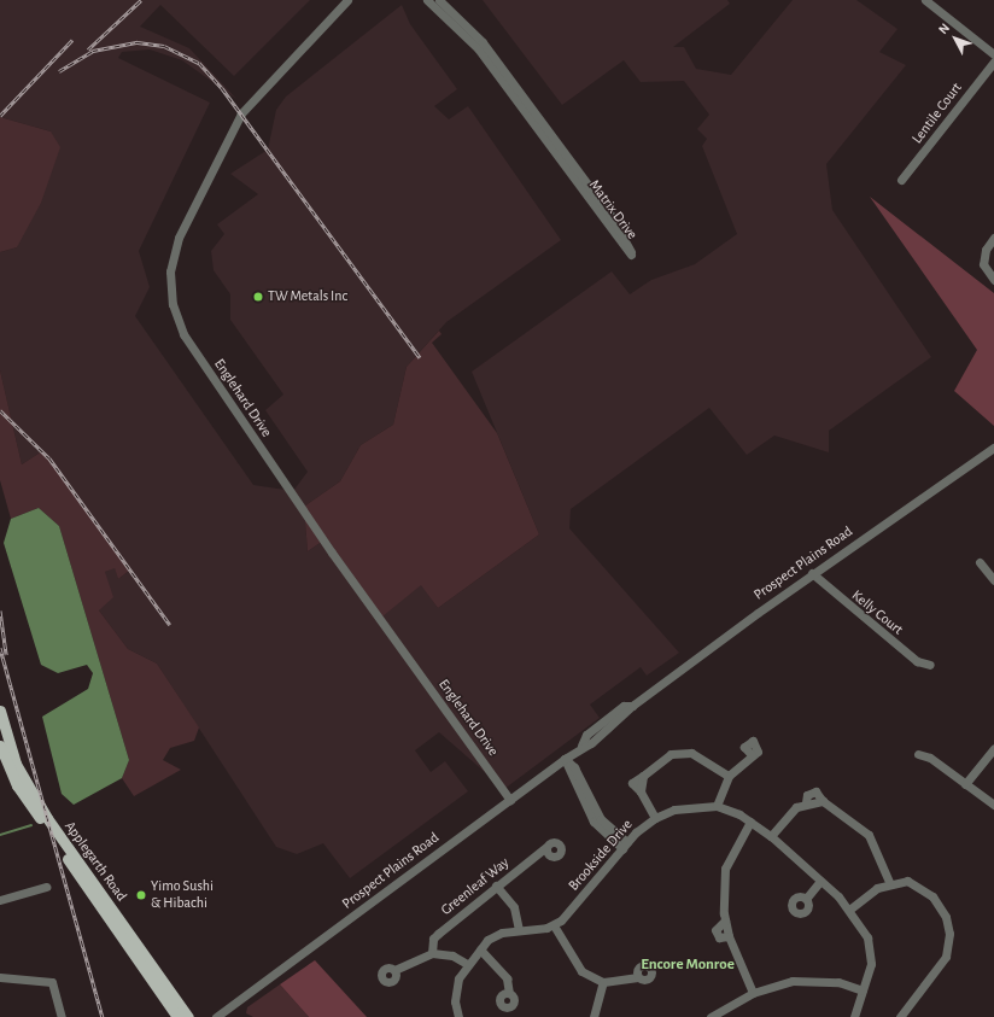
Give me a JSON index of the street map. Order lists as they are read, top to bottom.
{
  "streets": {
    "main road": ["Applegarth Road"],
    "street": [
      "Lentile Court",
      "Matrix Drive",
      "Englehard Drive",
      "Prospect Plains Road",
      "Kelly Court",
      "Brookside Drive",
      "Greenleaf Way"
    ]
  },
  "crossings": [
    ["Englehard Drive", "Prospect Plains Road"],
    ["Prospect Plains Road", "Kelly Court"]
  ],
  "districts": ["Encore Monroe"],
  "places": ["TW Metals Inc", "Yimo Sushi & Hibachi"],
  "north": "top left"
}
